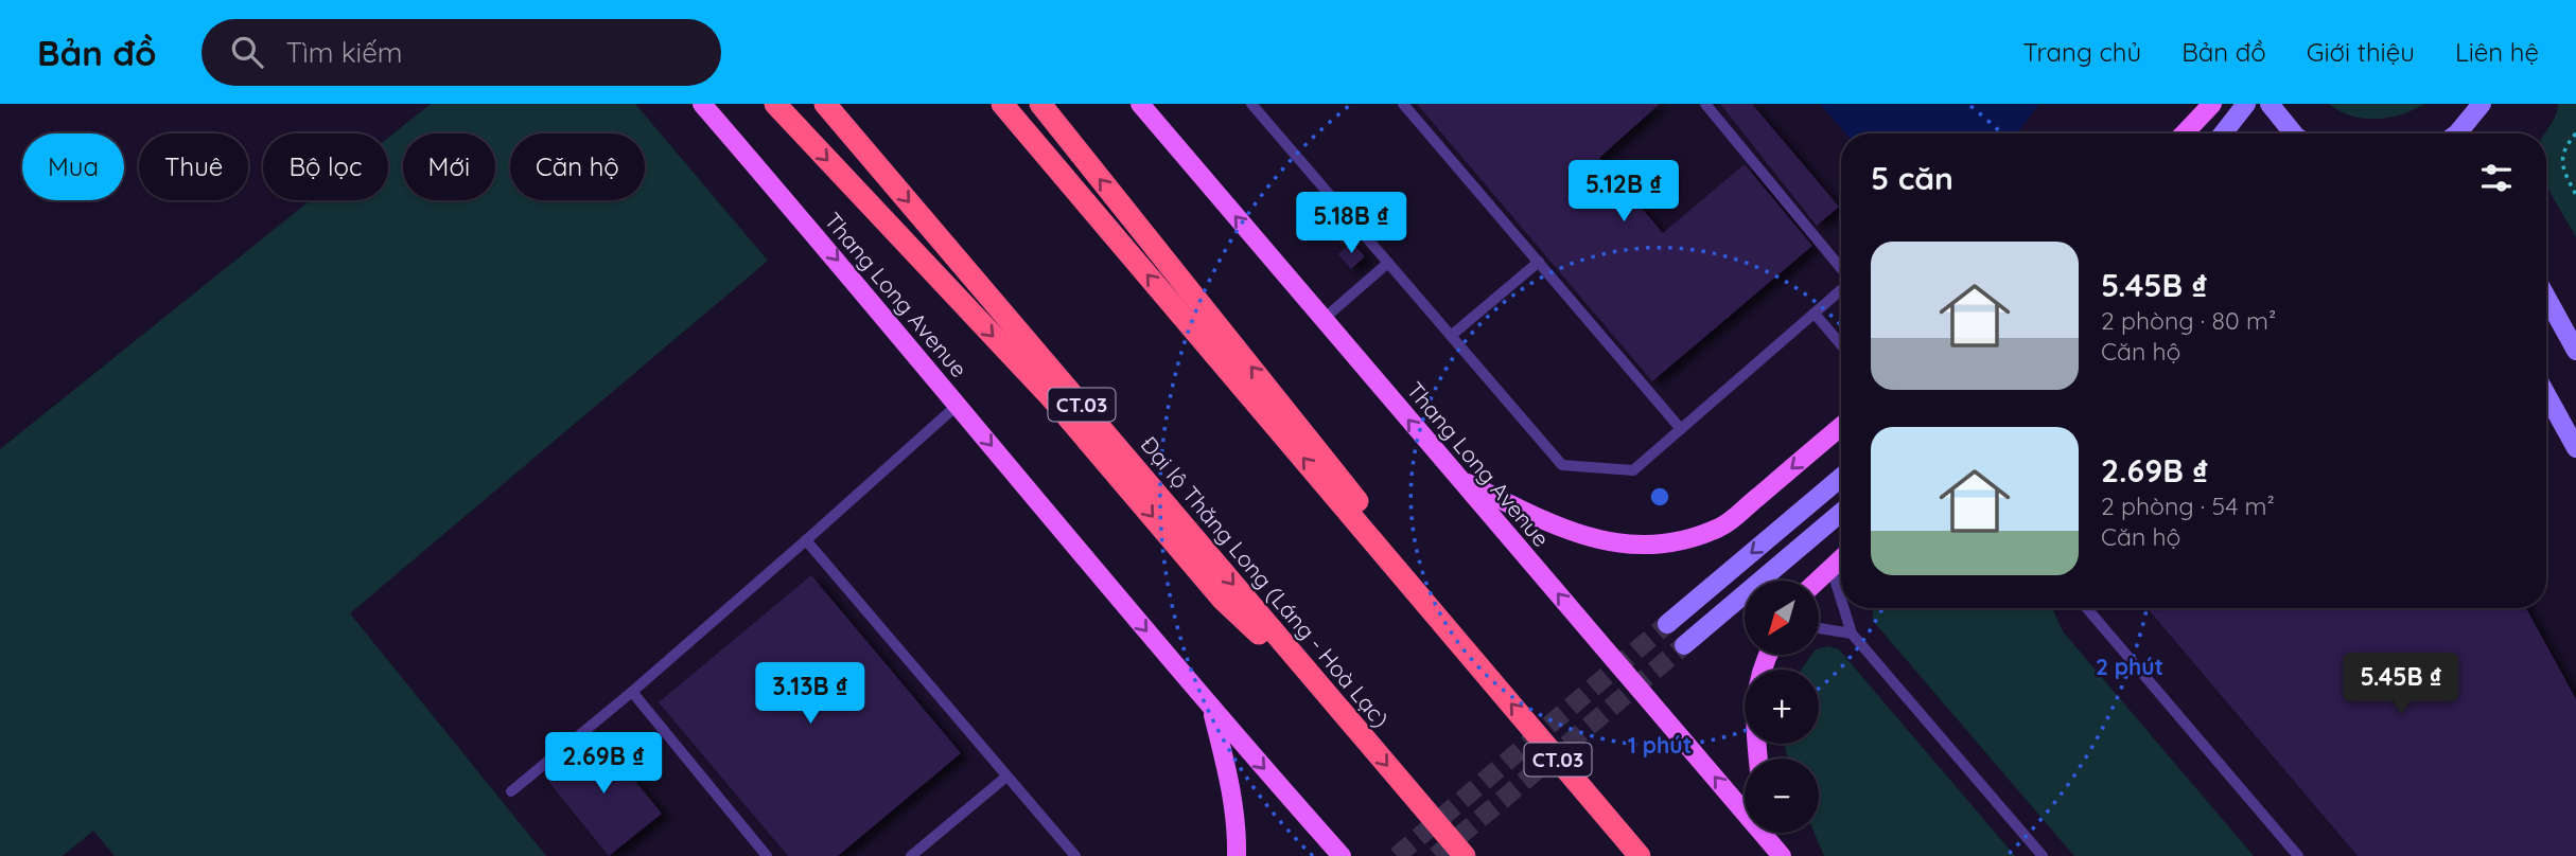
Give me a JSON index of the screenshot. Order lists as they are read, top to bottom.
{
  "streets": {
    "highway": ["CT.03", "Đại lộ Thăng Long (Láng - Hoà Lạc)"],
    "main road": ["Thang Long Avenue"]
  },
  "north": "bottom left",
  "page": {
    "header": "Bản đồ",
    "search": "Tìm kiếm",
    "nav": [
      "Trang chủ",
      "Bản đồ",
      "Giới thiệu",
      "Liên hệ"
    ],
    "chip": [
      "Mua",
      "Thuê",
      "Bộ lọc",
      "Mới",
      "Căn hộ"
    ],
    "heading": "5 căn",
    "price": [
      "5.12B ₫",
      "5.18B ₫",
      "5.45B ₫",
      "3.13B ₫",
      "2.69B ₫"
    ],
    "list": [
      {
        "name": "5.45B ₫",
        "note": "2 phòng · 80 m² · Căn hộ"
      },
      {
        "name": "2.69B ₫",
        "note": "2 phòng · 54 m² · Căn hộ"
      }
    ],
    "map_buttons": ["+", "−"]
  },
  "rings": ["2 phút", "1 phút"]
}
